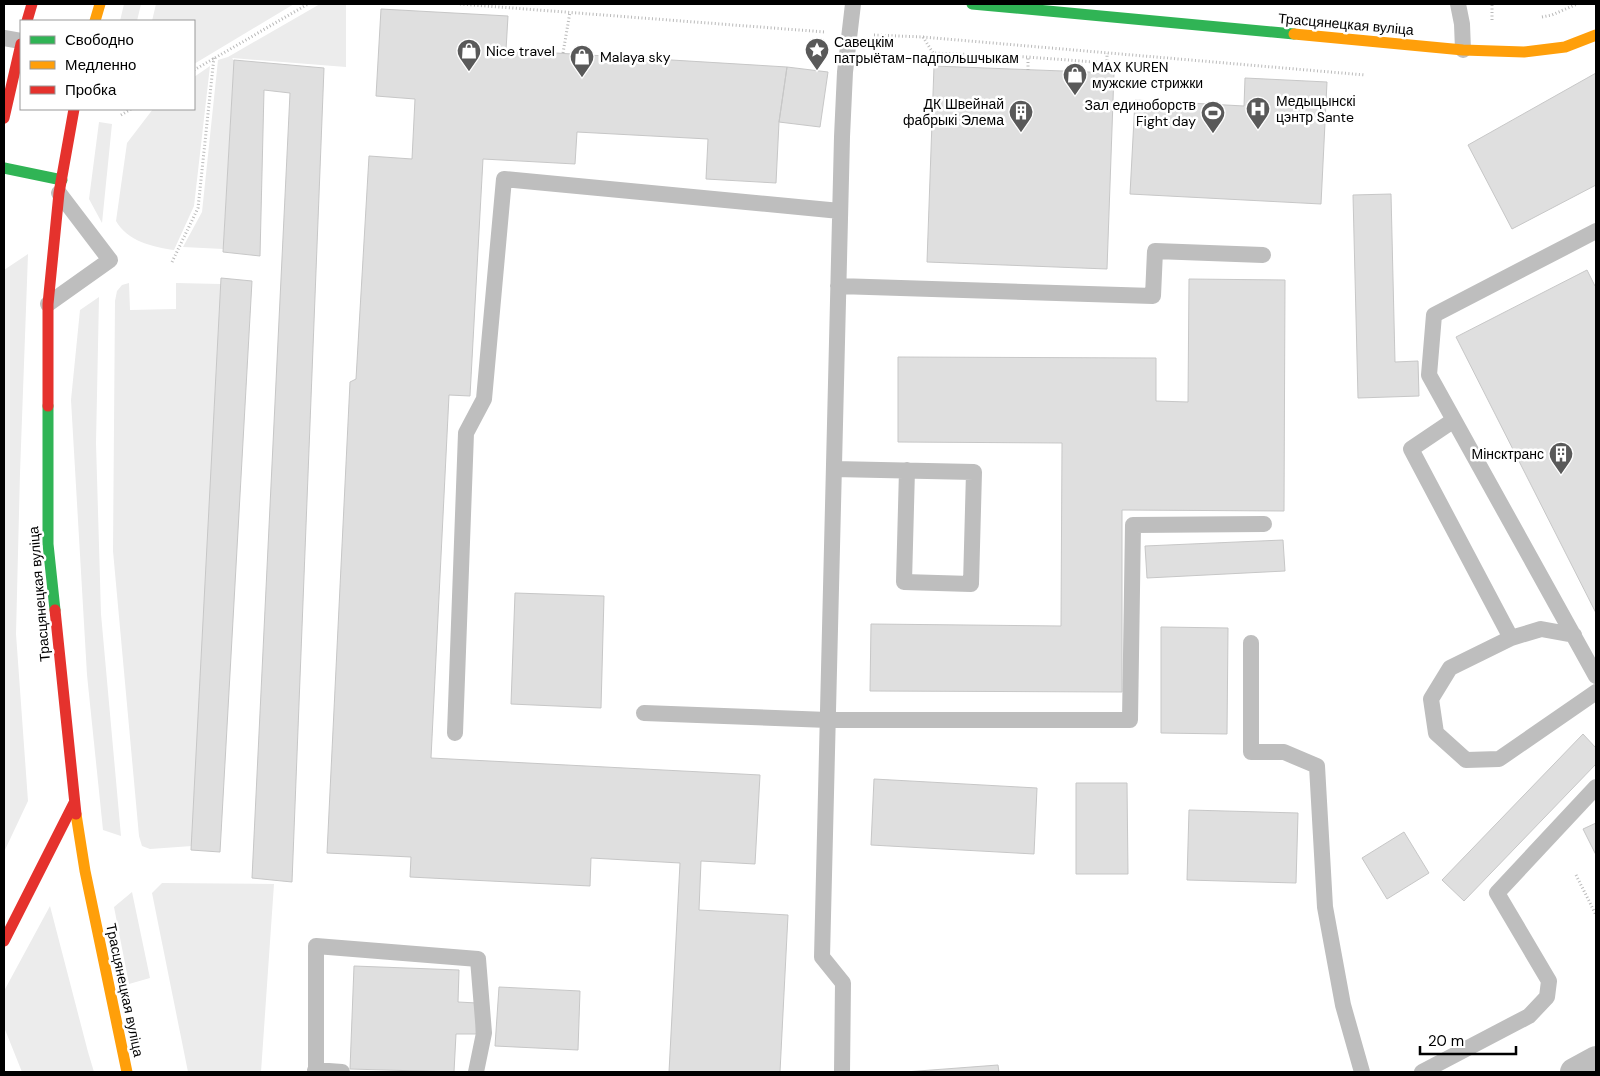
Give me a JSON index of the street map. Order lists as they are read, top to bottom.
{
  "streets": {
    "main road": ["Трасцянецкая вуліца"]
  },
  "places": {
    "place": ["Савецкім патрыётам-падпольшчыкам"],
    "shop": ["Nice travel", "Malaya sky", "MAX KUREN мужские стрижки"],
    "hospital": ["Медыцынскі цэнтр Sante"],
    "building": ["ДК Швейнай фабрыкі Элема", "Мінсктранс"],
    "sports": ["Зал единоборств Fight day"]
  },
  "legend": ["Свободно", "Медленно", "Пробка"],
  "scale_bar": "20 m"
}
